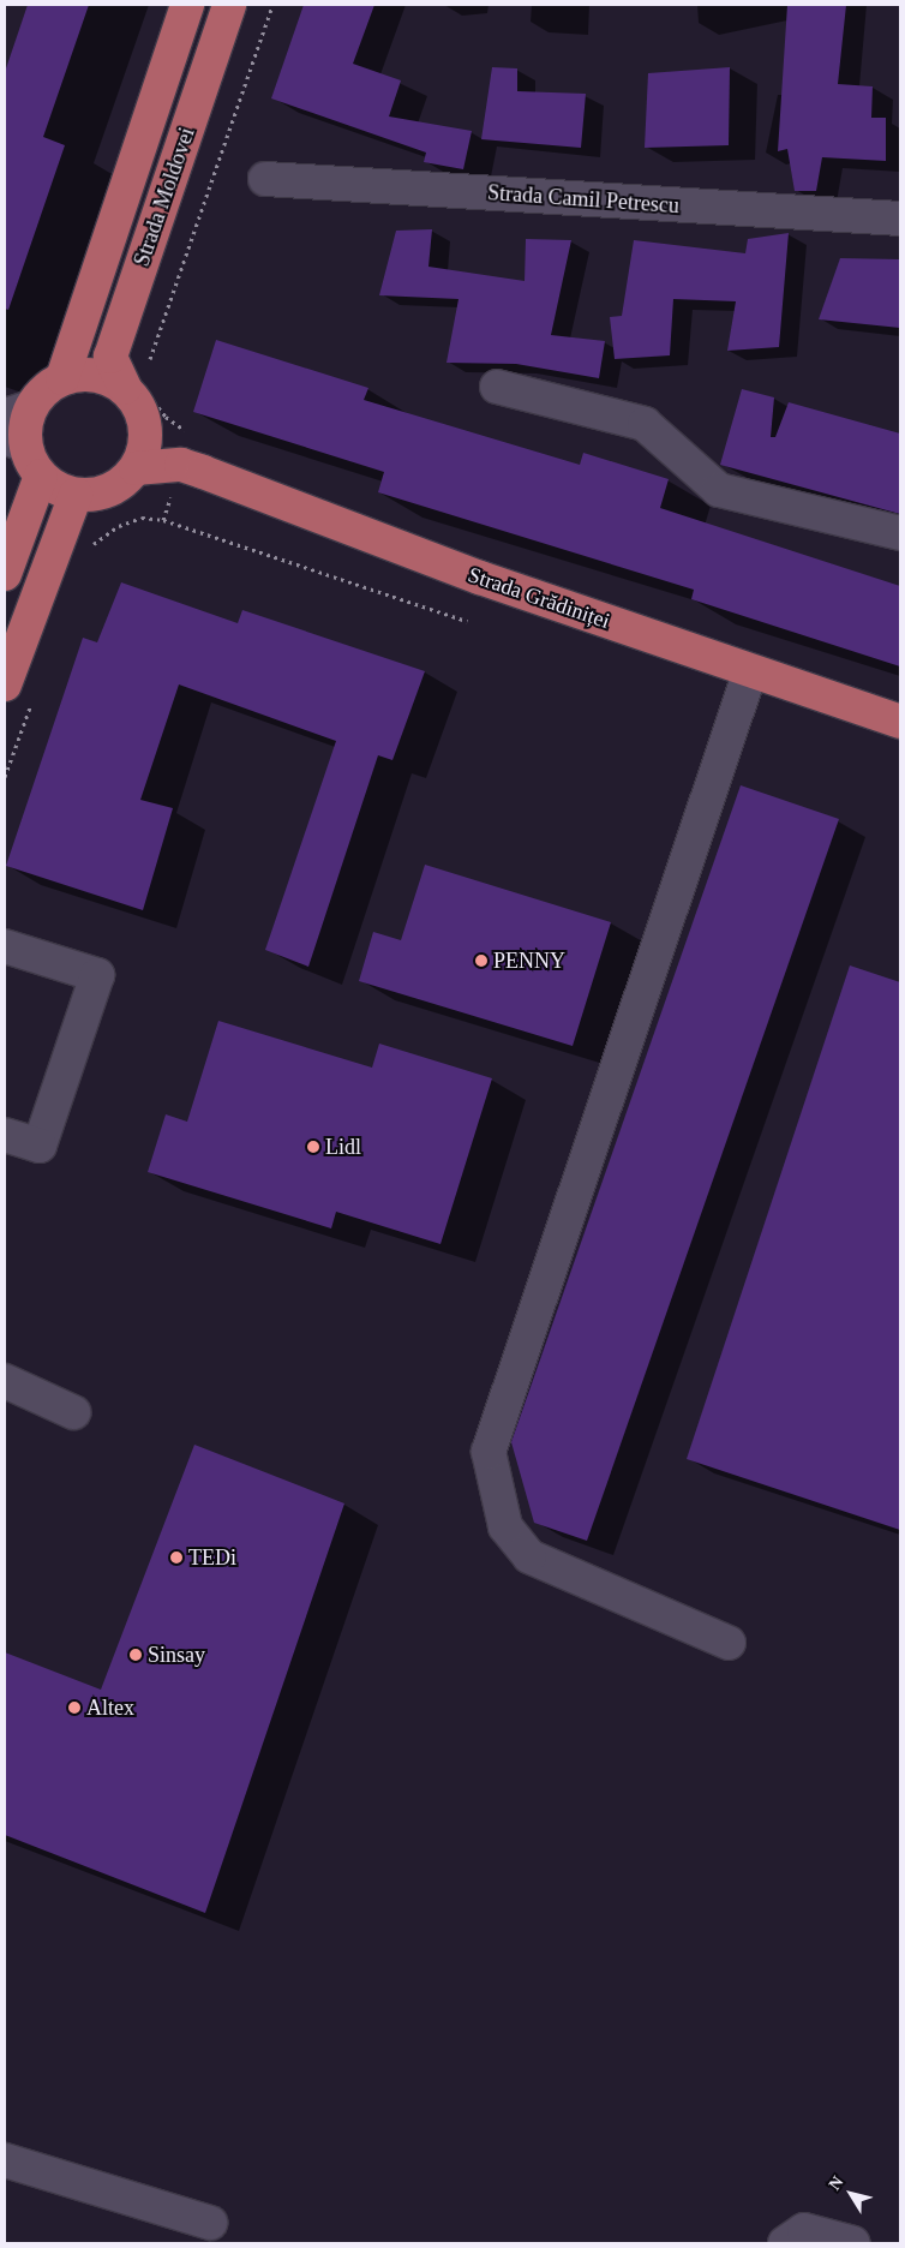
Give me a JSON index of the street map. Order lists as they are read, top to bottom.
{
  "streets": {
    "main road": ["Strada Moldovei", "Strada Grădiniței"],
    "street": ["Strada Camil Petrescu"]
  },
  "crossings": [
    ["Strada Moldovei", "Strada Grădiniței"]
  ],
  "places": [
    "PENNY",
    "Lidl",
    "TEDi",
    "Sinsay",
    "Altex"
  ],
  "north": "top left"
}
